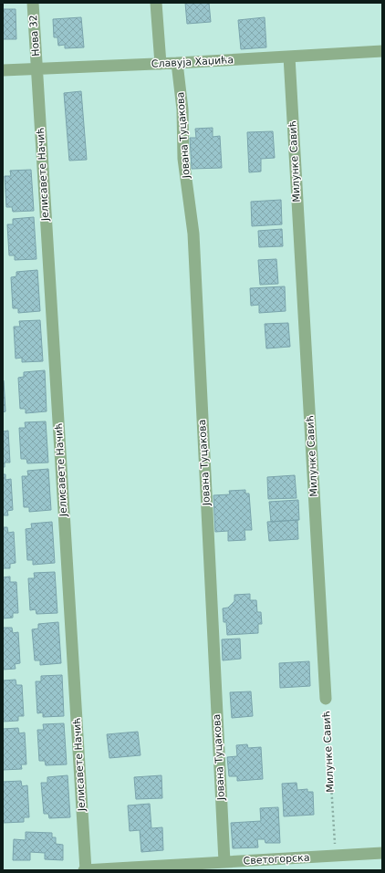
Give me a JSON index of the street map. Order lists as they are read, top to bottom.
{
  "streets": {
    "street": [
      "Нова 32",
      "Славуја Хаџића",
      "Јована Туцакова",
      "Милунке Савић",
      "Јелисавете Начић",
      "Светогорска"
    ]
  },
  "crossings": [
    ["Нова 32", "Славуја Хаџића"],
    ["Нова 32", "Јелисавете Начић"],
    ["Славуја Хаџића", "Јована Туцакова"],
    ["Славуја Хаџића", "Милунке Савић"],
    ["Славуја Хаџића", "Јелисавете Начић"],
    ["Јована Туцакова", "Светогорска"],
    ["Милунке Савић", "Светогорска"],
    ["Јелисавете Начић", "Светогорска"]
  ]
}
